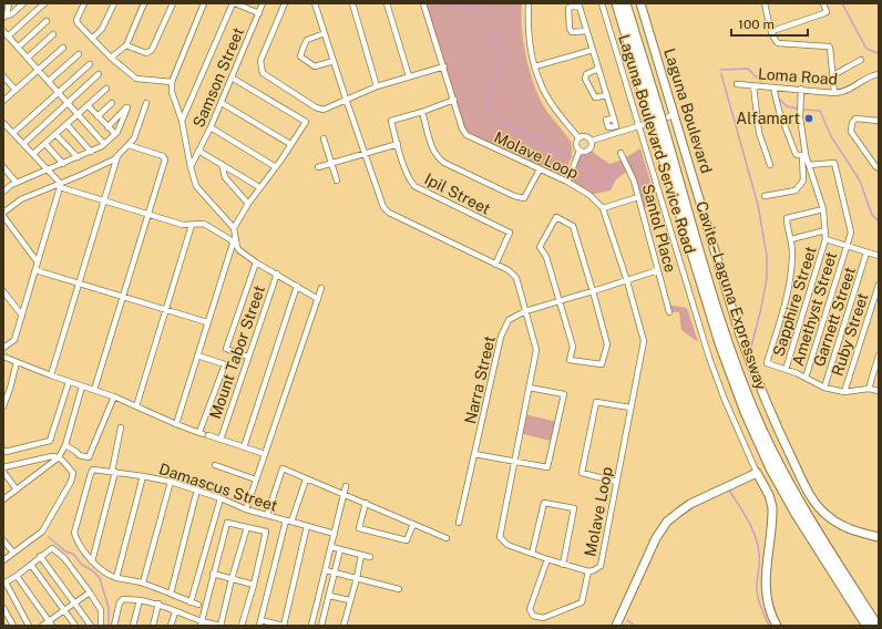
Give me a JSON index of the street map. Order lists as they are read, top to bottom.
{
  "streets": {
    "highway": ["Cavite–Laguna Expressway"],
    "main road": ["Laguna Boulevard"],
    "street": [
      "Loma Road",
      "Samson Street",
      "Laguna Boulevard Service Road",
      "Molave Loop",
      "Ipil Street",
      "Santol Place",
      "Sapphire Street",
      "Amethyst Street",
      "Garnett Street",
      "Ruby Street",
      "Mount Tabor Street",
      "Narra Street",
      "Damascus Street"
    ]
  },
  "crossings": [
    ["Molave Loop", "Ipil Street"],
    ["Molave Loop", "Narra Street"],
    ["Santol Place", "Narra Street"],
    ["Sapphire Street", "Amethyst Street"]
  ],
  "places": ["Alfamart"],
  "scale_bar": "100 m"
}
